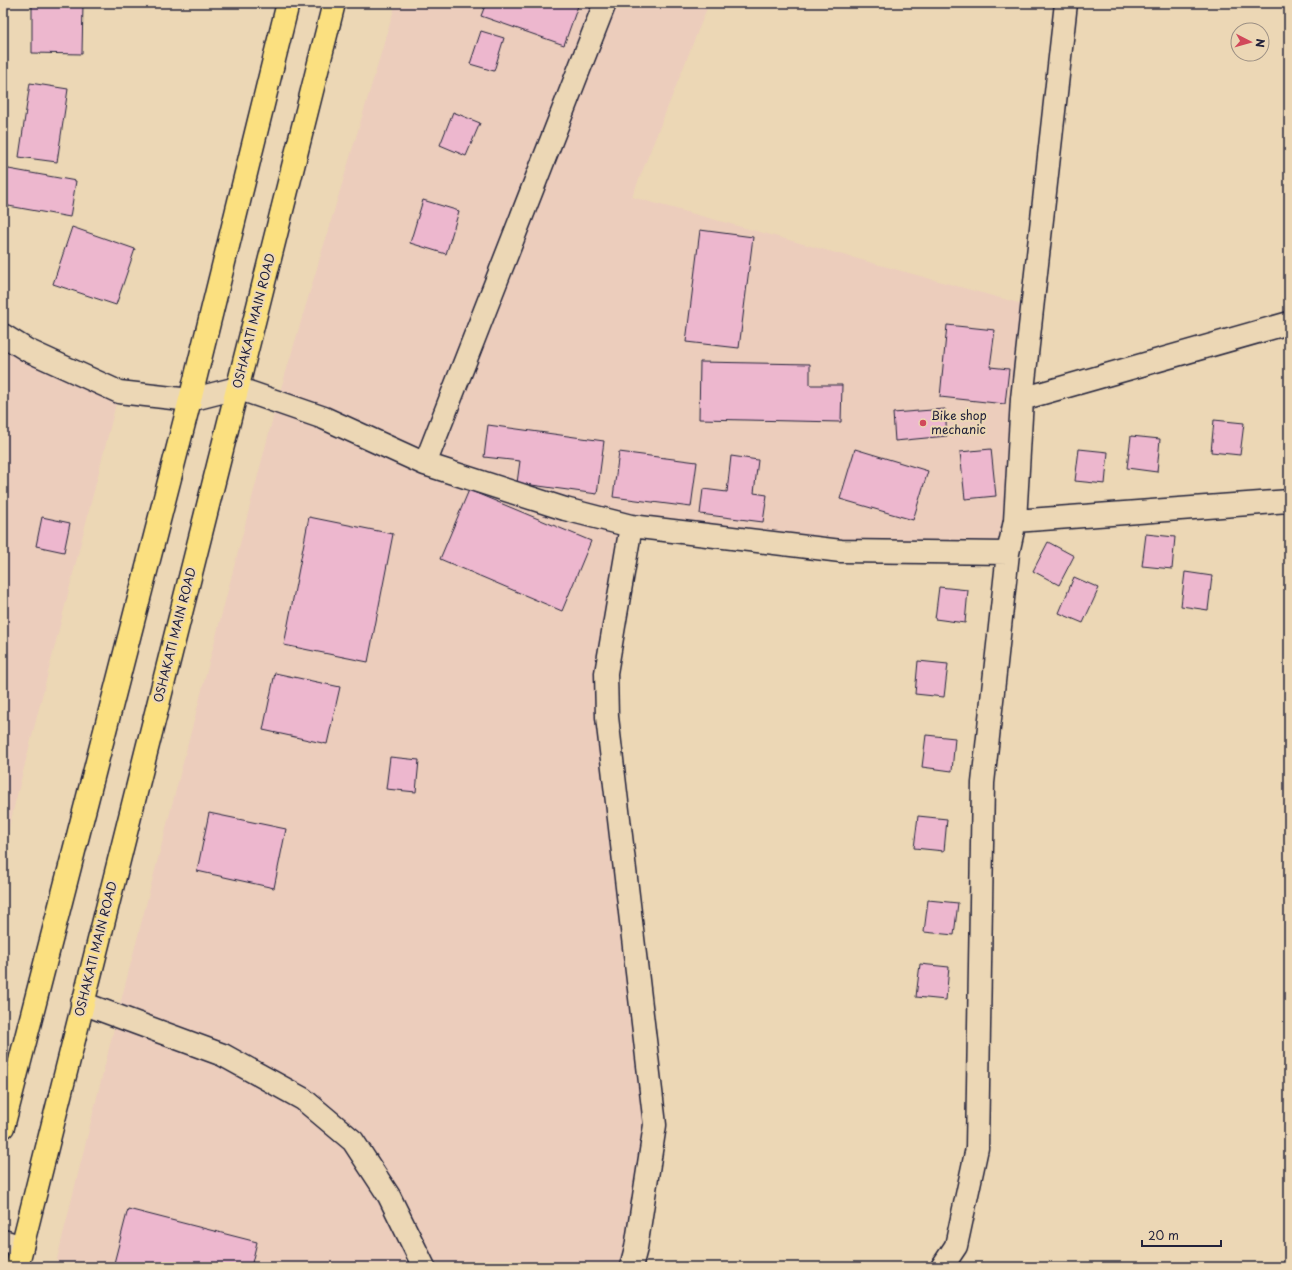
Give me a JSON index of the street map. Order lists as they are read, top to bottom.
{
  "streets": {
    "main road": ["OSHAKATI MAIN ROAD"]
  },
  "places": ["Bike shop mechanic"],
  "scale_bar": "20 m",
  "north": "right"
}
